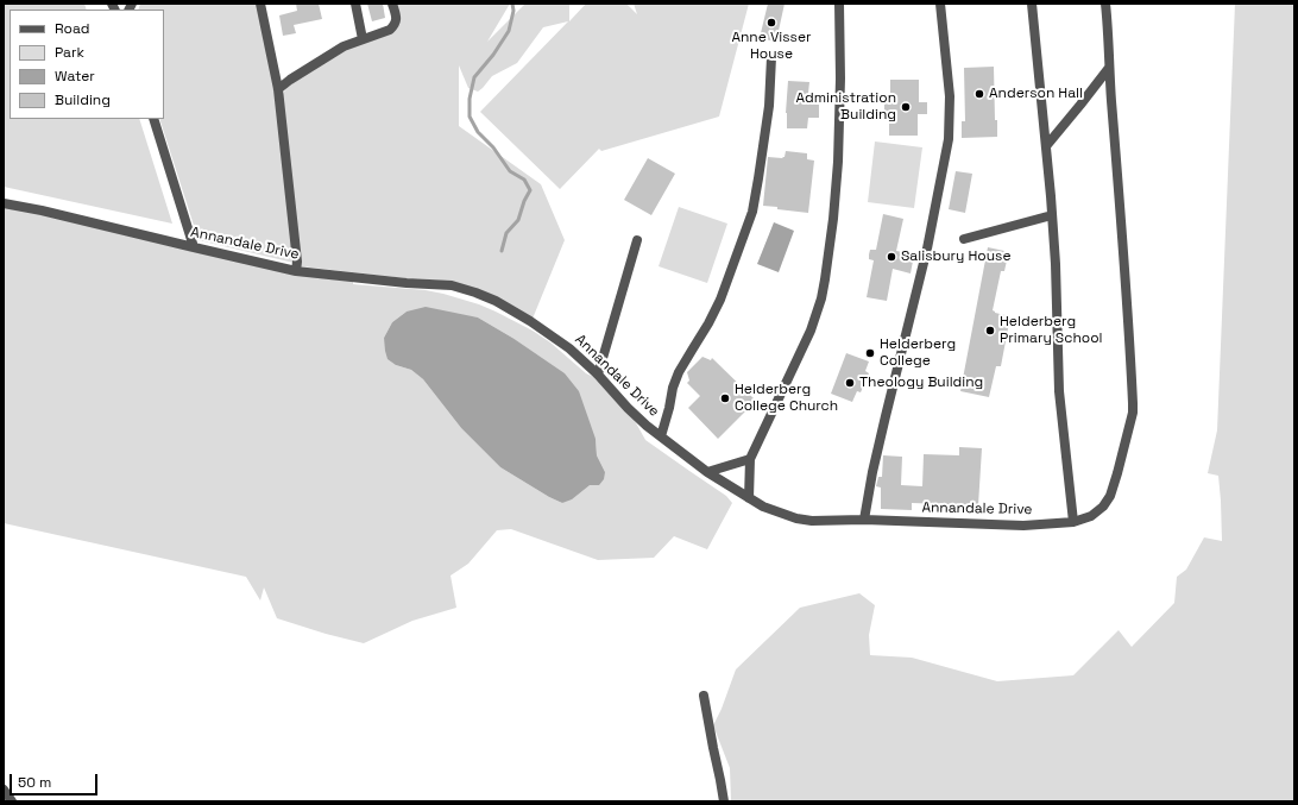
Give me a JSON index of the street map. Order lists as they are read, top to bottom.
{
  "streets": {
    "street": ["Annandale Drive"]
  },
  "places": [
    "Anne Visser House",
    "Anderson Hall",
    "Administration Building",
    "Salisbury House",
    "Helderberg Primary School",
    "Helderberg College",
    "Theology Building",
    "Helderberg College Church"
  ],
  "legend": [
    "Road",
    "Park",
    "Water",
    "Building"
  ],
  "scale_bar": "50 m"
}
